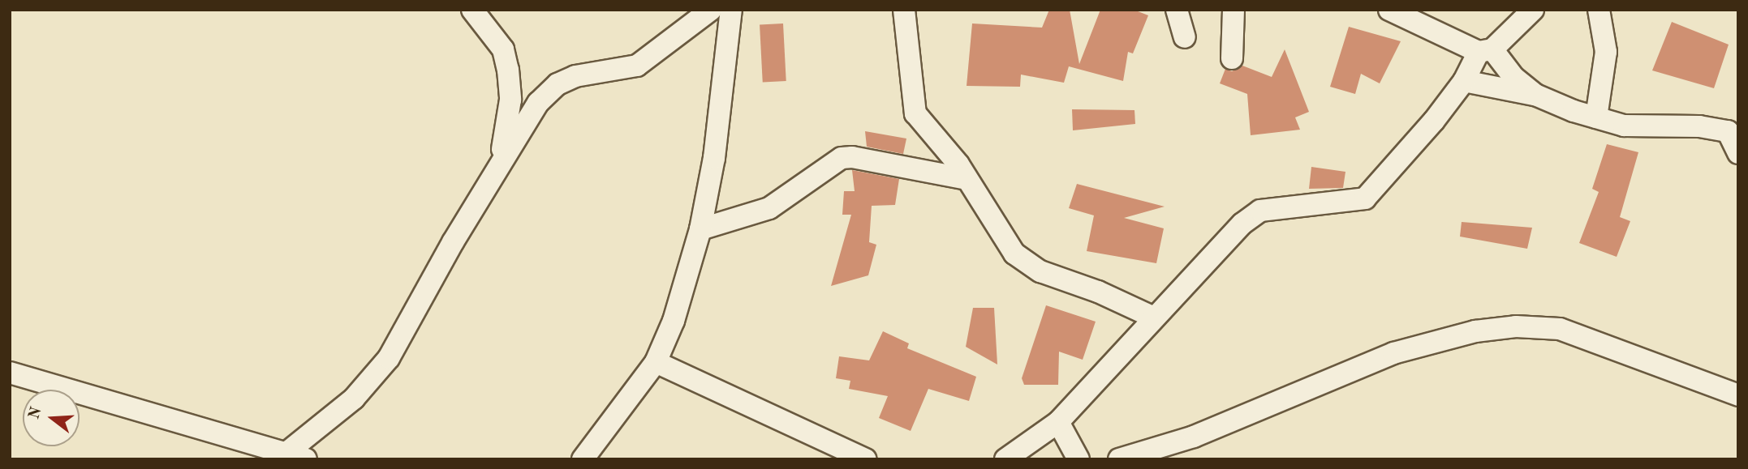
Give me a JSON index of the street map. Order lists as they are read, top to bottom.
{
  "north": "left"
}
